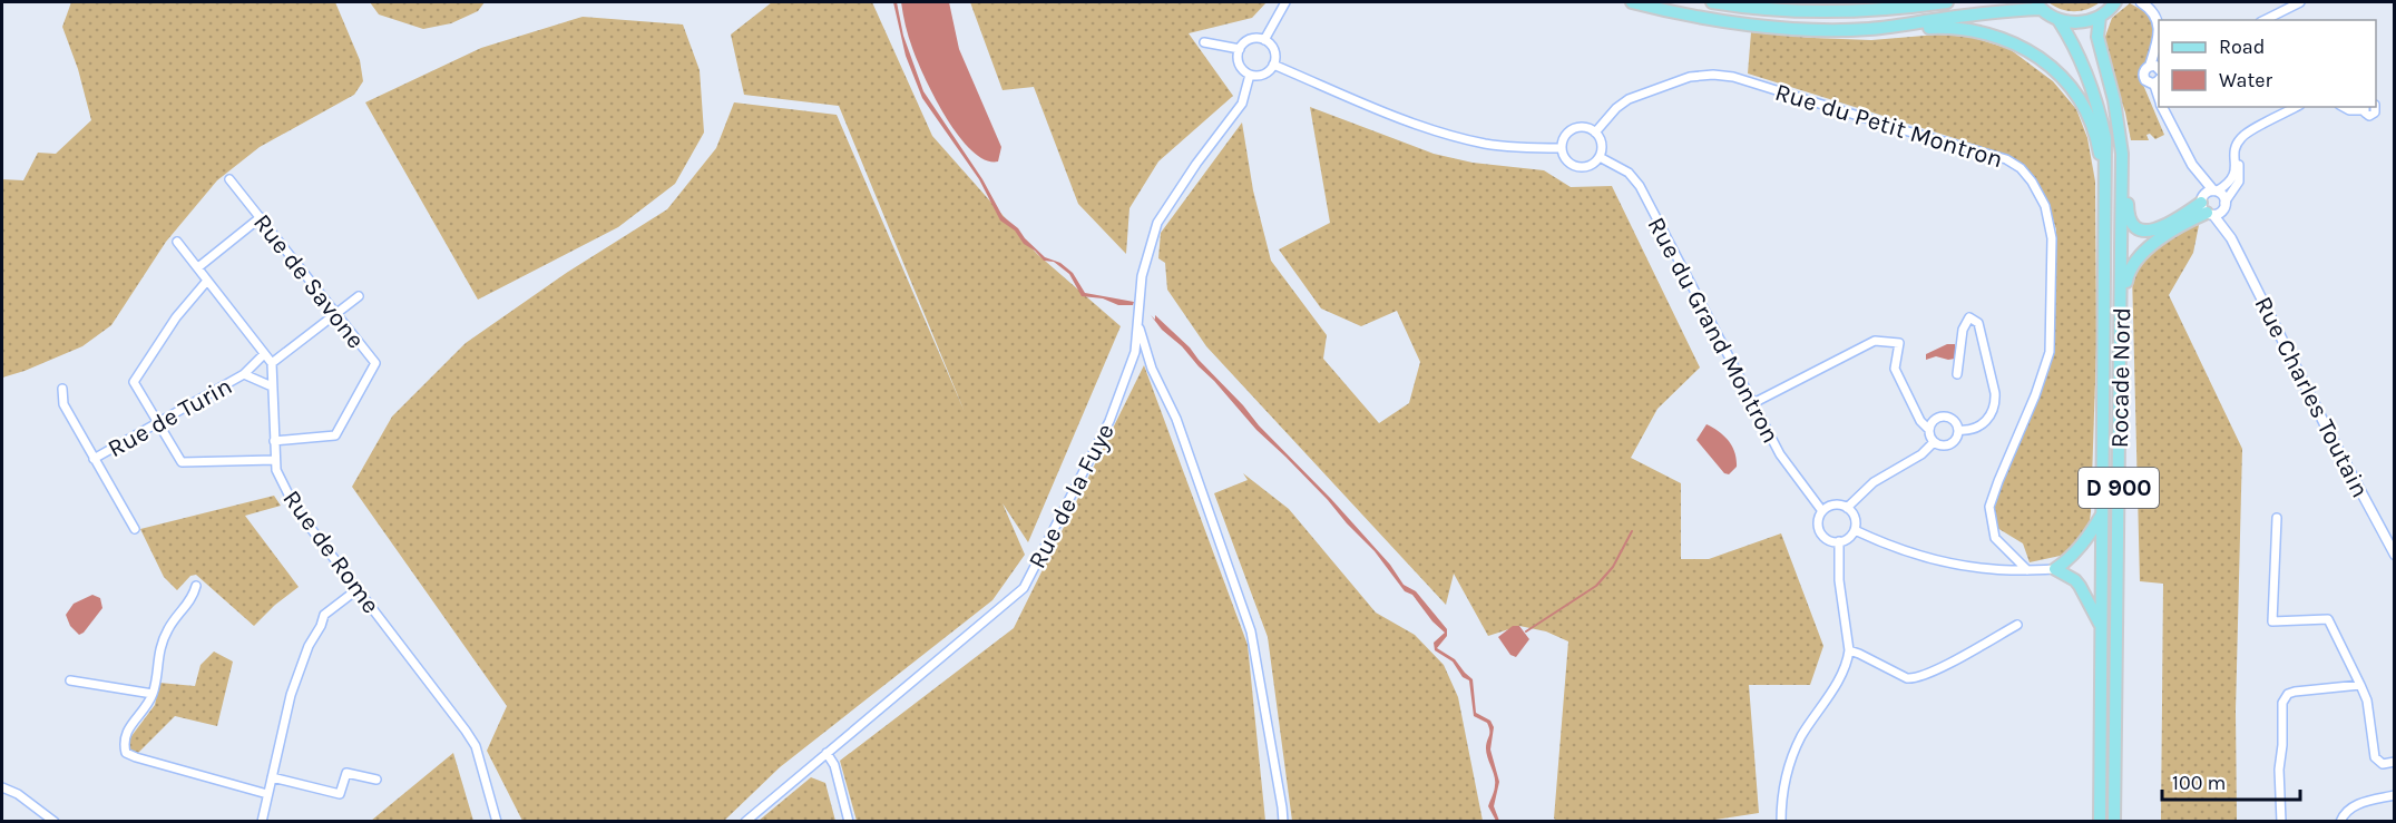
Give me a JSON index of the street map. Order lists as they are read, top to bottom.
{
  "streets": {
    "main road": ["Rocade Nord", "D 900"],
    "street": [
      "Rue du Petit Montron",
      "Rue de Savone",
      "Rue du Grand Montron",
      "Rue Charles Toutain",
      "Rue de Turin",
      "Rue de la Fuye",
      "Rue de Rome"
    ]
  },
  "crossings": [
    ["Rue du Petit Montron", "Rue du Grand Montron"],
    ["Rue de Savone", "Rue de Rome"],
    ["Rocade Nord", "D 900"],
    ["Rue de Turin", "Rue de Rome"]
  ],
  "legend": ["Road", "Water"],
  "scale_bar": "100 m"
}
